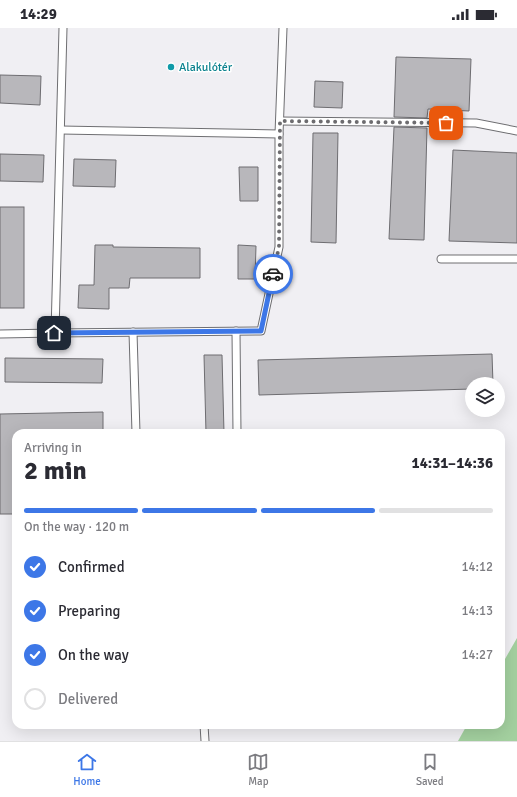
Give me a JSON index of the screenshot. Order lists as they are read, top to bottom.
{
  "places": ["Alakulótér"],
  "page": {
    "status": "14:29",
    "heading": ["2 min", "Arriving in", "14:31–14:36"],
    "bar": "On the way · 120 m",
    "list": [
      ["Confirmed", "14:12"],
      ["Preparing", "14:13"],
      ["On the way", "14:27"],
      "Delivered"
    ],
    "tabs": ["Home", "Map", "Saved"]
  }
}
